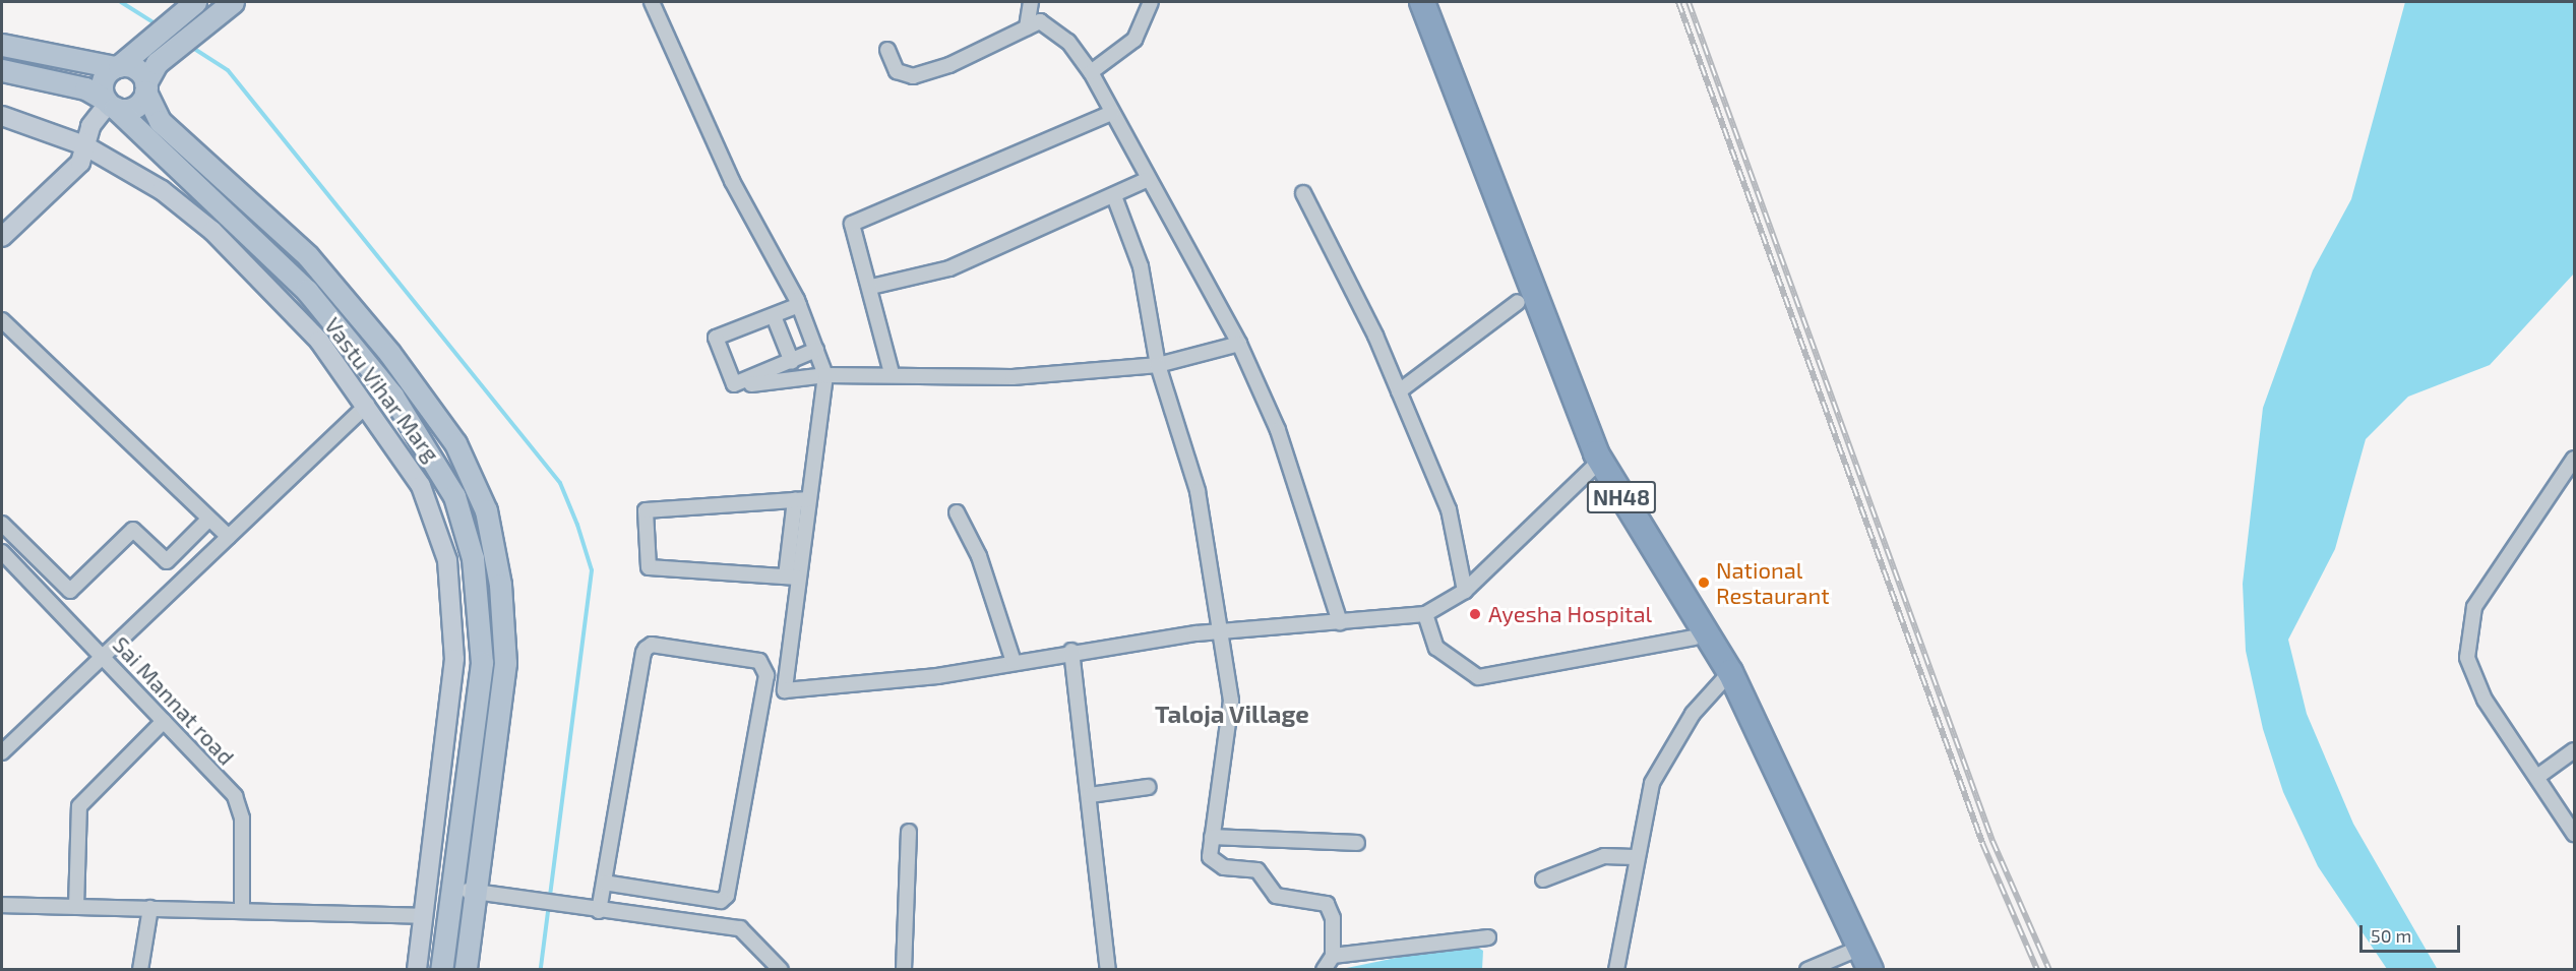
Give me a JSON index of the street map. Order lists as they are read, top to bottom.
{
  "streets": {
    "highway": ["NH48"],
    "main road": ["Vastu Vihar Marg"],
    "street": ["Sai Mannat road"]
  },
  "districts": ["Taloja Village"],
  "places": ["National Restaurant", "Ayesha Hospital"],
  "scale_bar": "50 m"
}
